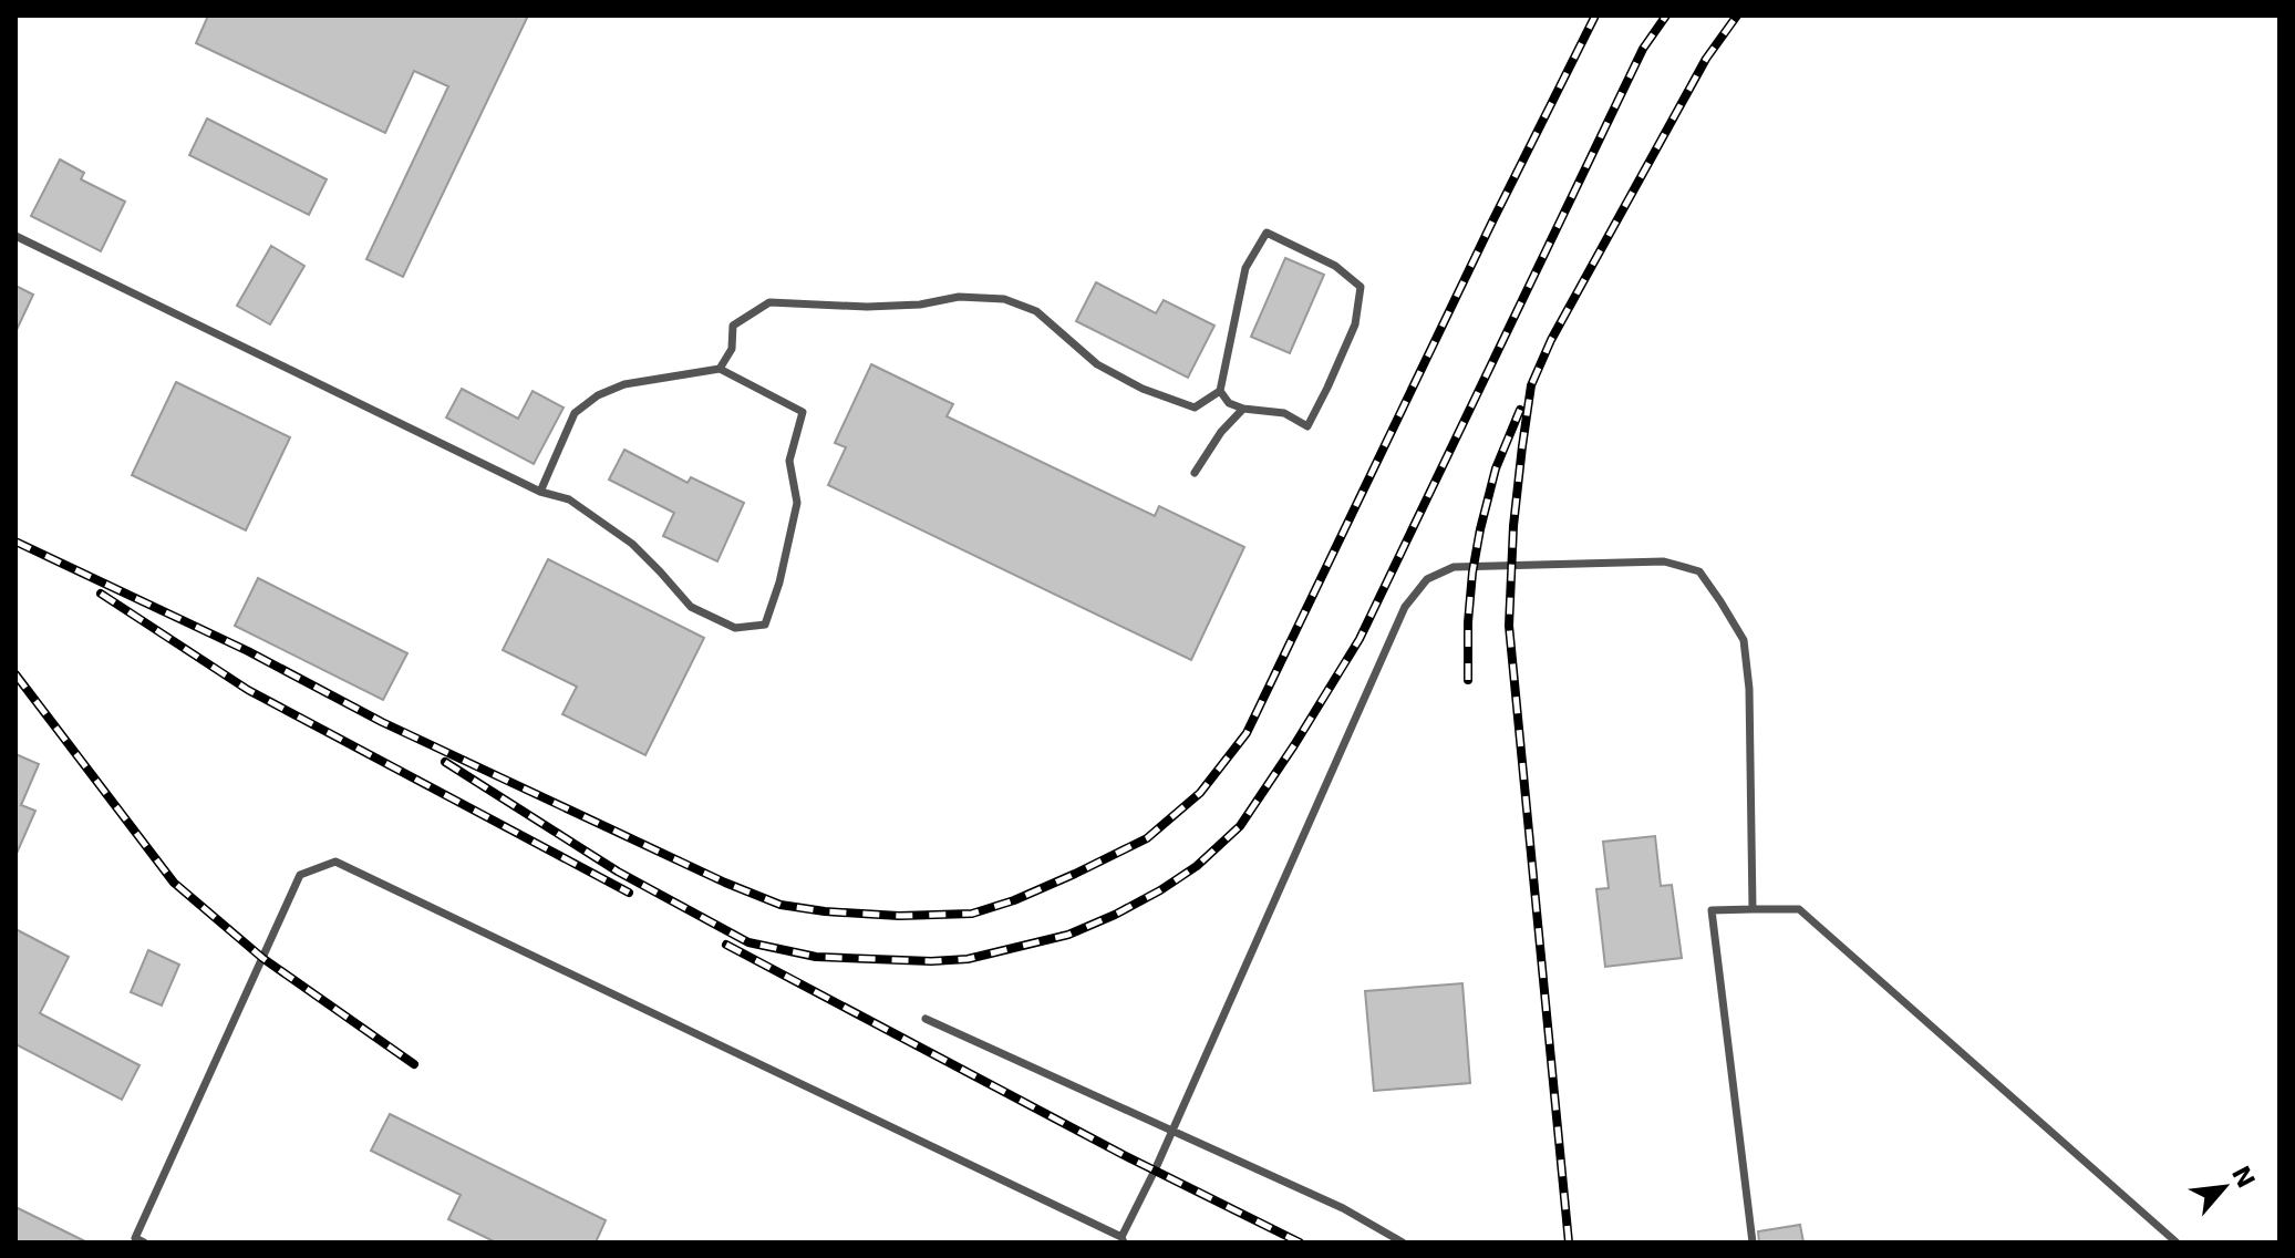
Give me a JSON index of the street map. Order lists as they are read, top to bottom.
{
  "north": "top right"
}
